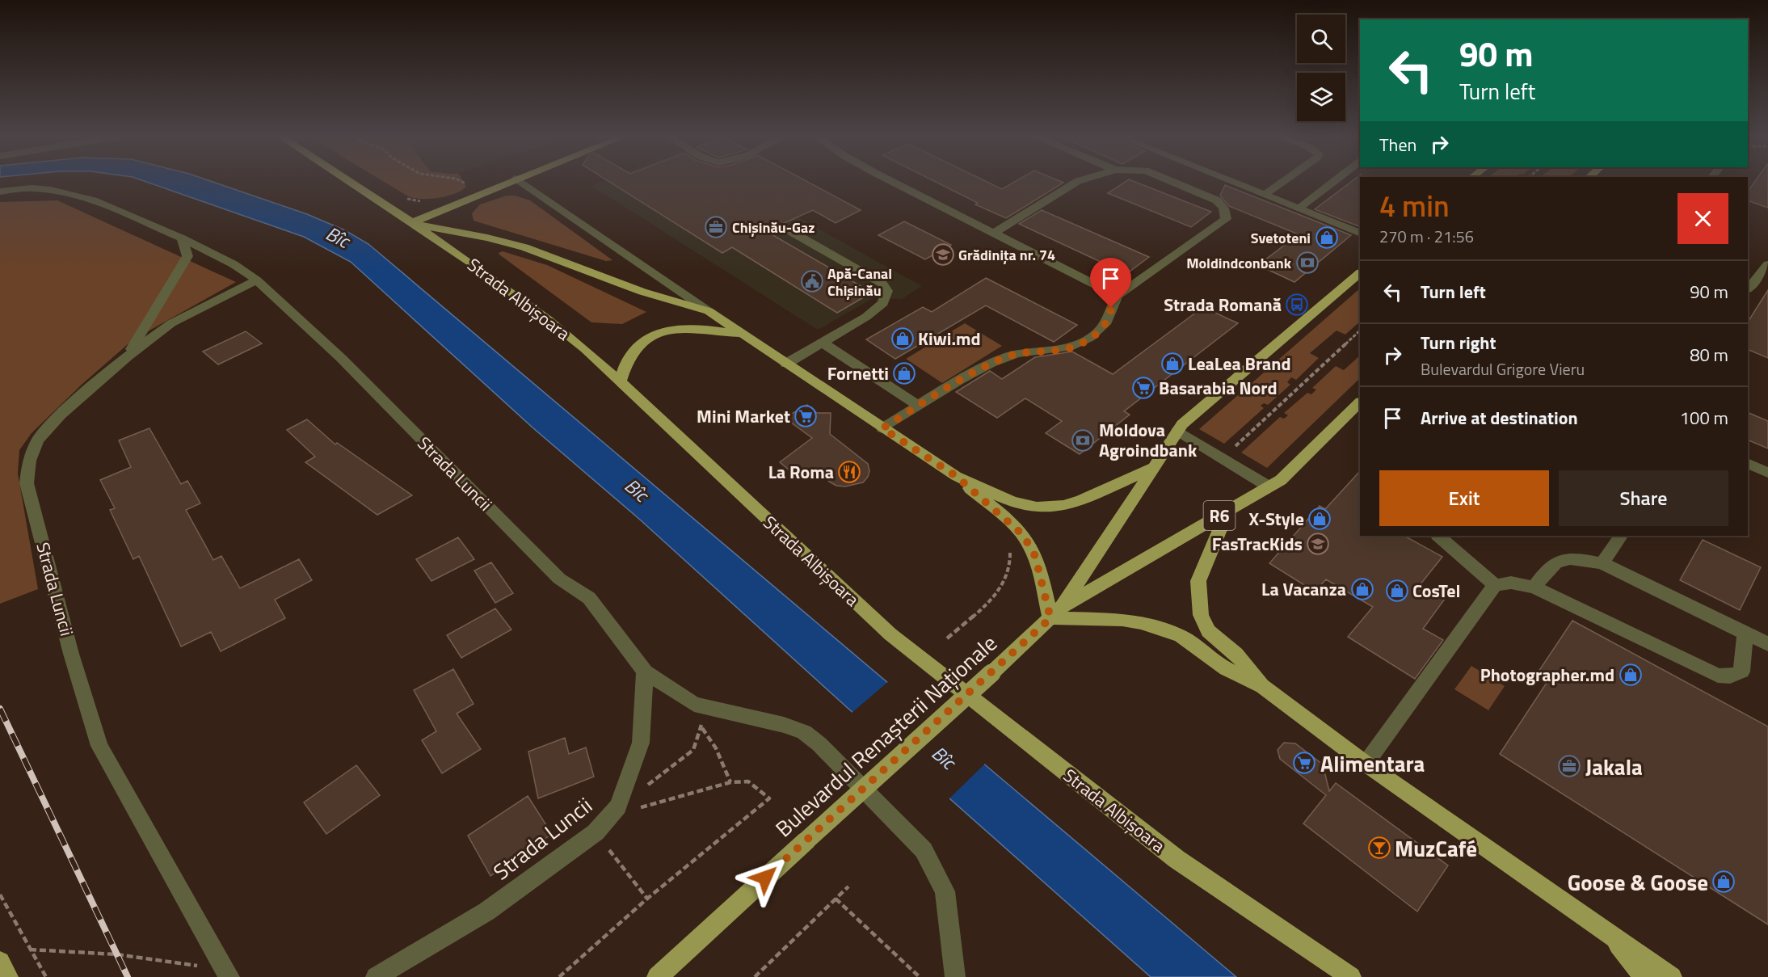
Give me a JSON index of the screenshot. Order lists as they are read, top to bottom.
{
  "streets": {
    "main road": ["Strada Albișoara", "R6", "Bulevardul Renașterii Naționale"],
    "street": ["Strada Luncii"]
  },
  "crossings": [
    ["R6", "Bulevardul Renașterii Naționale"]
  ],
  "water": ["Bîc"],
  "places": {
    "office": ["Chișinău-Gaz", "Jakala"],
    "shop": [
      "Svetoteni",
      "Kiwi.md",
      "LeaLea Brand",
      "Fornetti",
      "X-Style",
      "La Vacanza",
      "CosTel",
      "Photographer.md",
      "Goose & Goose"
    ],
    "school or university": ["Grădinița nr. 74", "FasTracKids"],
    "bank": ["Moldindconbank", "Moldova Agroindbank"],
    "public building": ["Apă-Canal Chișinău"],
    "bus stop": ["Strada Romană"],
    "supermarket": ["Basarabia Nord", "Mini Market", "Alimentara"],
    "restaurant": ["La Roma"],
    "bar": ["MuzCafé"]
  },
  "page": {
    "turn": ["90 m", "Turn left"],
    "then": "Then",
    "heading": ["4 min", "270 m · 21:56"],
    "list": [
      {
        "name": "Turn left",
        "value": "90 m"
      },
      {
        "name": "Turn right",
        "note": "Bulevardul Grigore Vieru",
        "value": "80 m"
      },
      {
        "name": "Arrive at destination",
        "value": "100 m"
      }
    ],
    "buttons": ["Exit", "Share"]
  }
}
